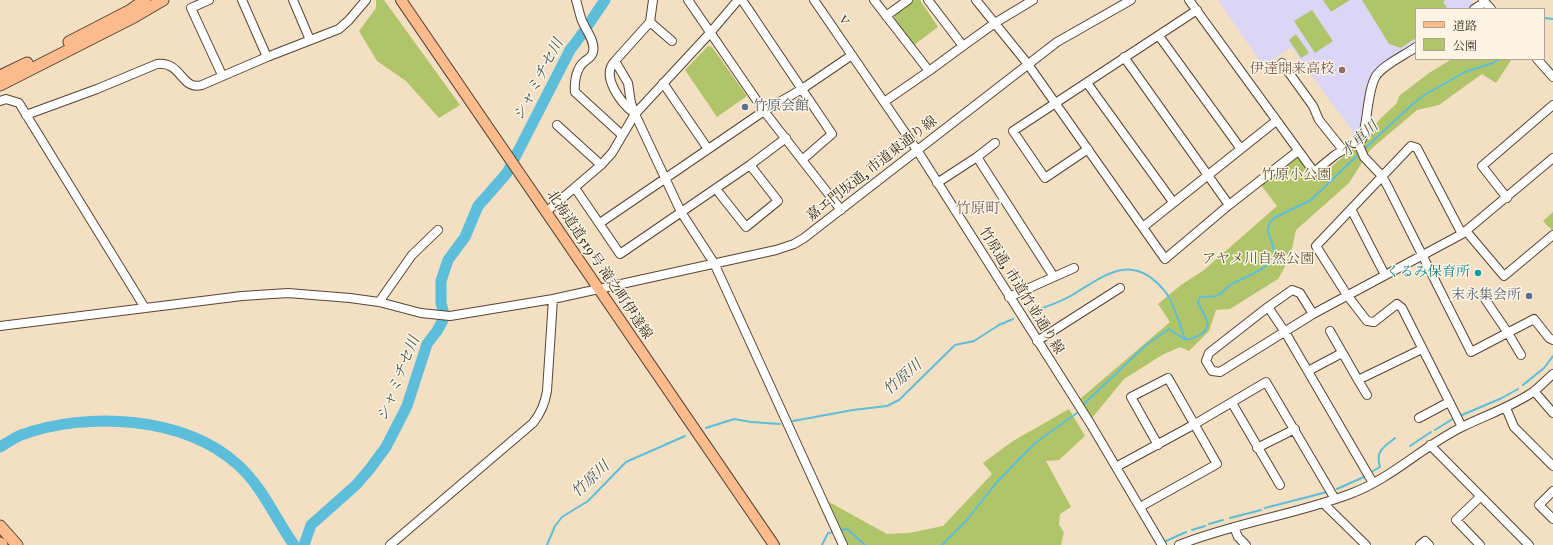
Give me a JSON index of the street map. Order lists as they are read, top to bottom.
{
  "streets": {
    "main road": ["北海道道519号 滝之町伊達線"],
    "street": ["ｖ", "嘉エ門坂通, 市道東通り線", "竹原通, 市道竹並通り線"]
  },
  "crossings": [
    ["ｖ", "竹原通, 市道竹並通り線"],
    ["嘉エ門坂通, 市道東通り線", "北海道道519号 滝之町伊達線"],
    ["嘉エ門坂通, 市道東通り線", "竹原通, 市道竹並通り線"]
  ],
  "districts": ["竹原町"],
  "water": ["シャミチセ川", "水車川", "竹原川"],
  "parks": ["竹原小公園", "アヤメ川自然公園"],
  "places": [
    "伊達開来高校",
    "竹原会館",
    "くるみ保育所",
    "末永集会所"
  ],
  "legend": ["道路", "公園"]
}
